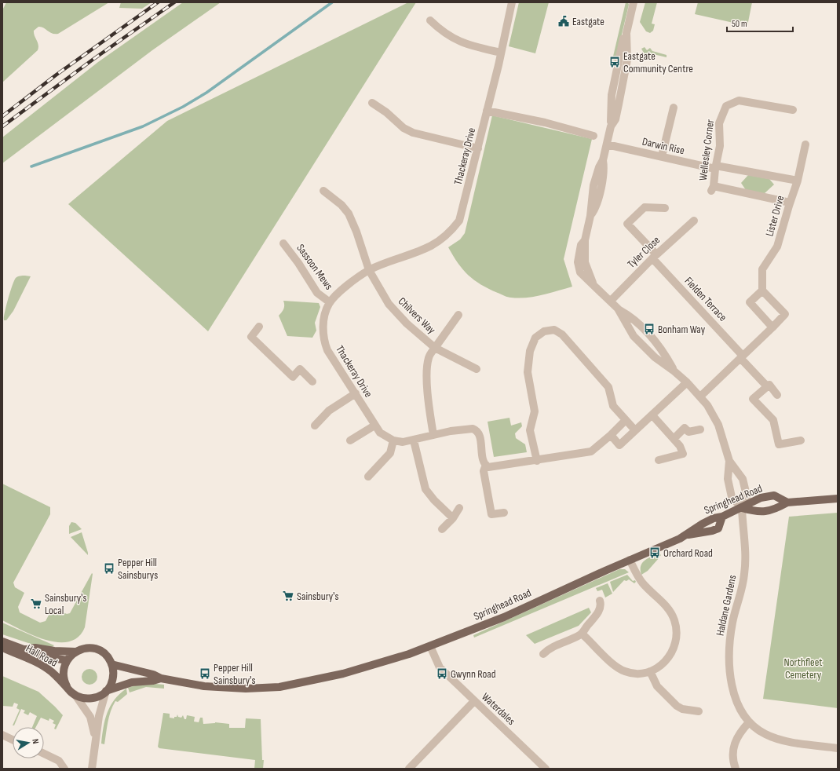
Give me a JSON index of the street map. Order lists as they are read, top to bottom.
{
  "streets": {
    "main road": ["Springhead Road", "Hall Road"],
    "street": [
      "Darwin Rise",
      "Wellesley Corner",
      "Thackeray Drive",
      "Lister Drive",
      "Tyler Close",
      "Sassoon Mews",
      "Fielden Terrace",
      "Chilvers Way",
      "Haldane Gardens",
      "Waterdales"
    ]
  },
  "crossings": [
    ["Darwin Rise", "Wellesley Corner"],
    ["Darwin Rise", "Lister Drive"],
    ["Wellesley Corner", "Lister Drive"],
    ["Thackeray Drive", "Sassoon Mews"],
    ["Thackeray Drive", "Chilvers Way"],
    ["Tyler Close", "Fielden Terrace"],
    ["Springhead Road", "Haldane Gardens"],
    ["Springhead Road", "Hall Road"],
    ["Springhead Road", "Waterdales"]
  ],
  "parks": ["Northfleet Cemetery"],
  "places": {
    "public building": ["Eastgate"],
    "bus stop": [
      "Eastgate Community Centre",
      "Bonham Way",
      "Orchard Road",
      "Pepper Hill Sainsburys",
      "Pepper Hill Sainsbury's",
      "Gwynn Road"
    ],
    "supermarket": ["Sainsbury's", "Sainsbury's Local"]
  },
  "scale_bar": "50 m",
  "north": "right"
}
